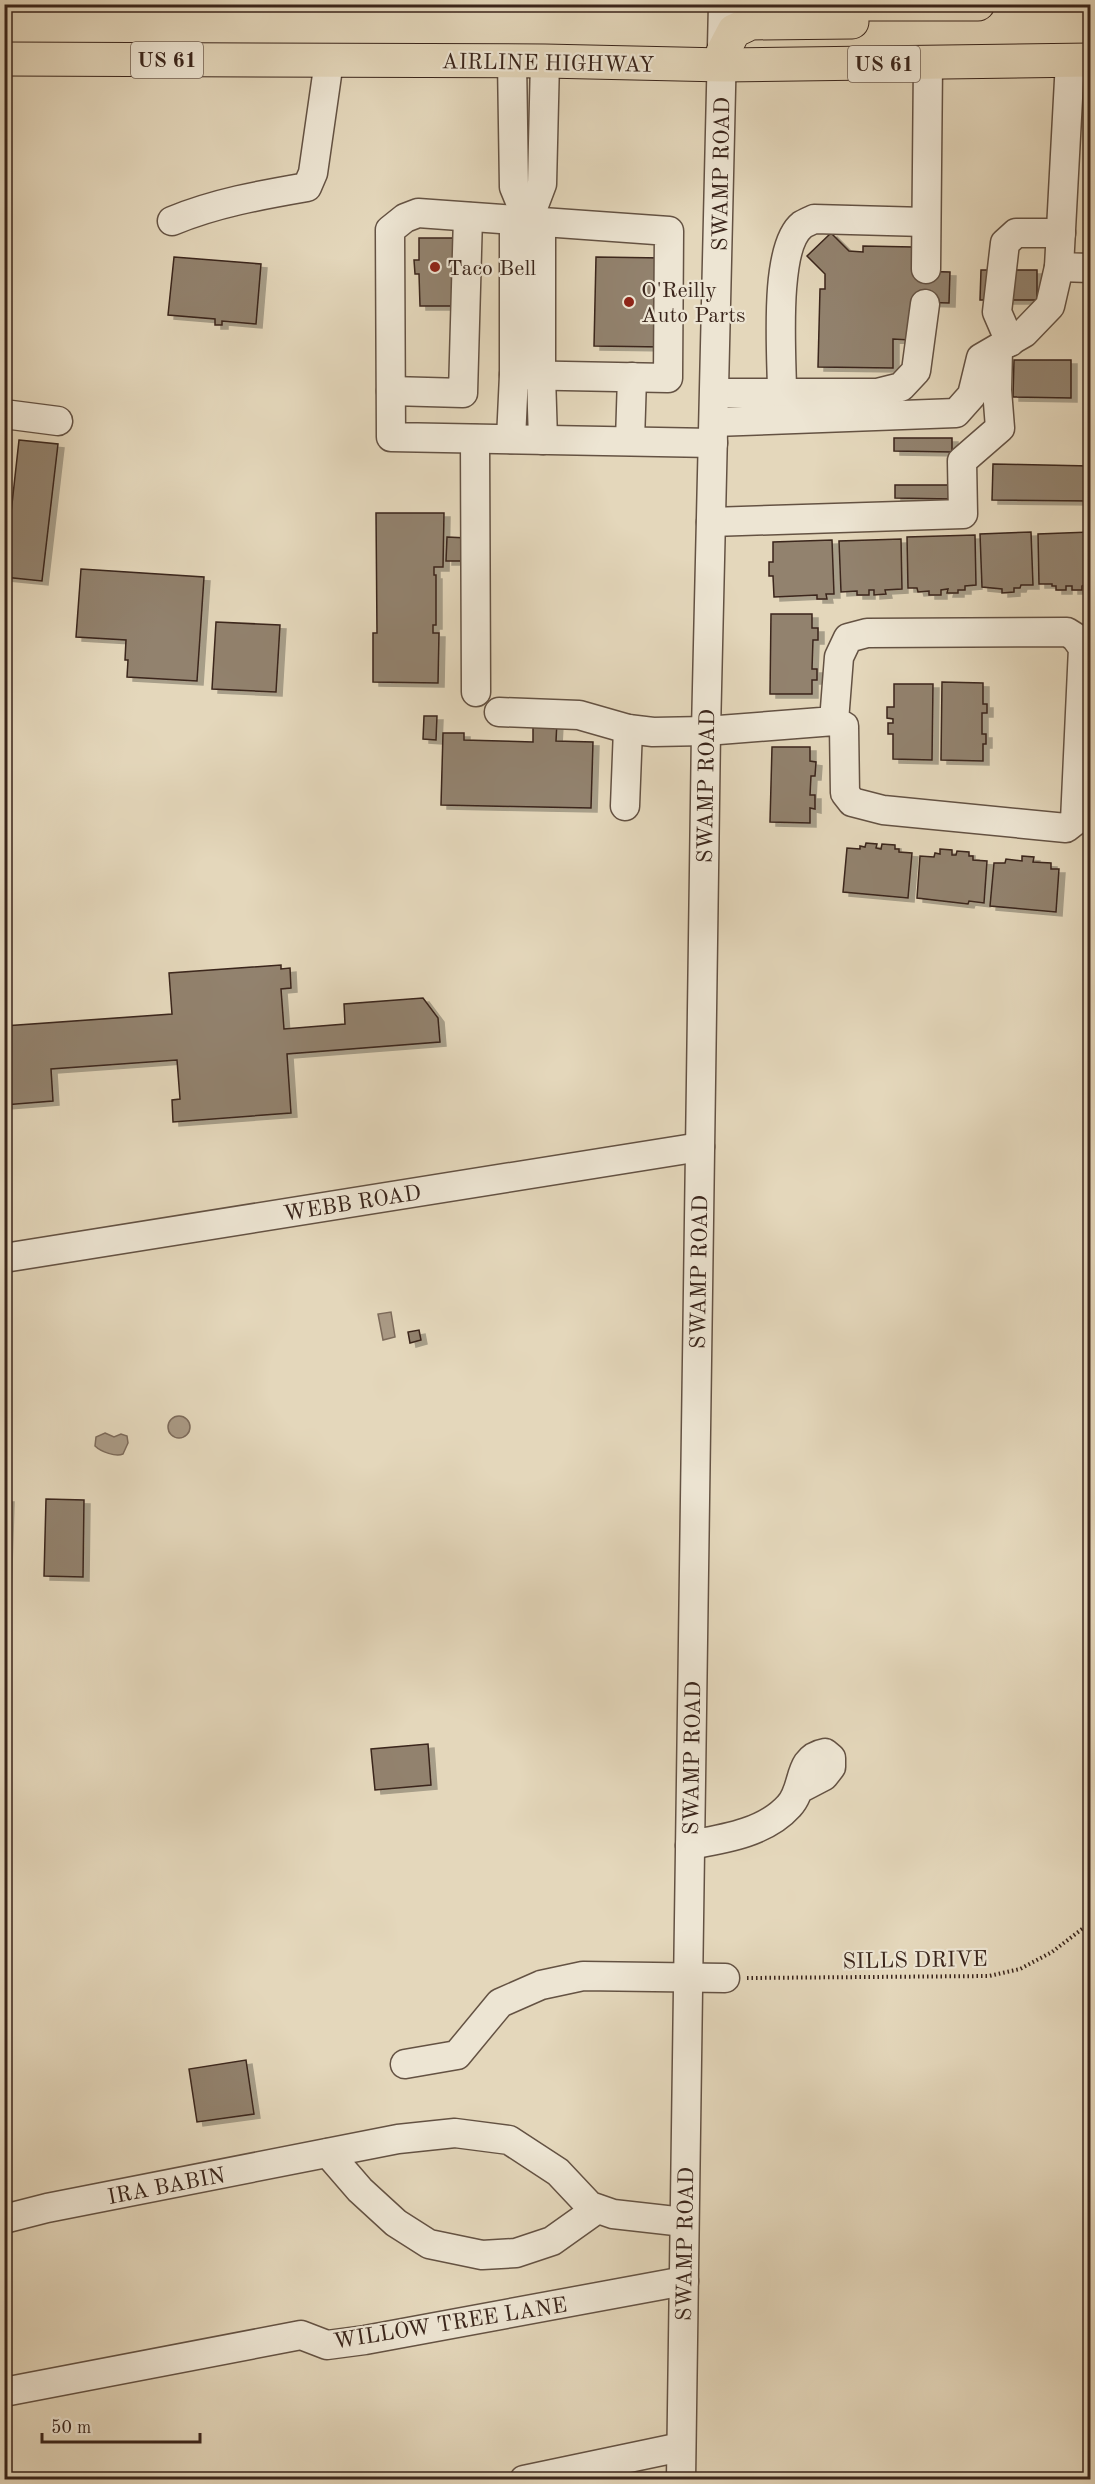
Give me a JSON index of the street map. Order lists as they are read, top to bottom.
{
  "streets": {
    "highway": ["US 61", "AIRLINE HIGHWAY"],
    "street": [
      "SWAMP ROAD",
      "WEBB ROAD",
      "IRA BABIN",
      "WILLOW TREE LANE"
    ],
    "path": ["SILLS DRIVE"]
  },
  "crossings": [
    ["AIRLINE HIGHWAY", "SWAMP ROAD"],
    ["SWAMP ROAD", "WEBB ROAD"],
    ["SWAMP ROAD", "IRA BABIN"],
    ["SWAMP ROAD", "WILLOW TREE LANE"]
  ],
  "places": ["Taco Bell", "O'Reilly Auto Parts"],
  "scale_bar": "50 m"
}
